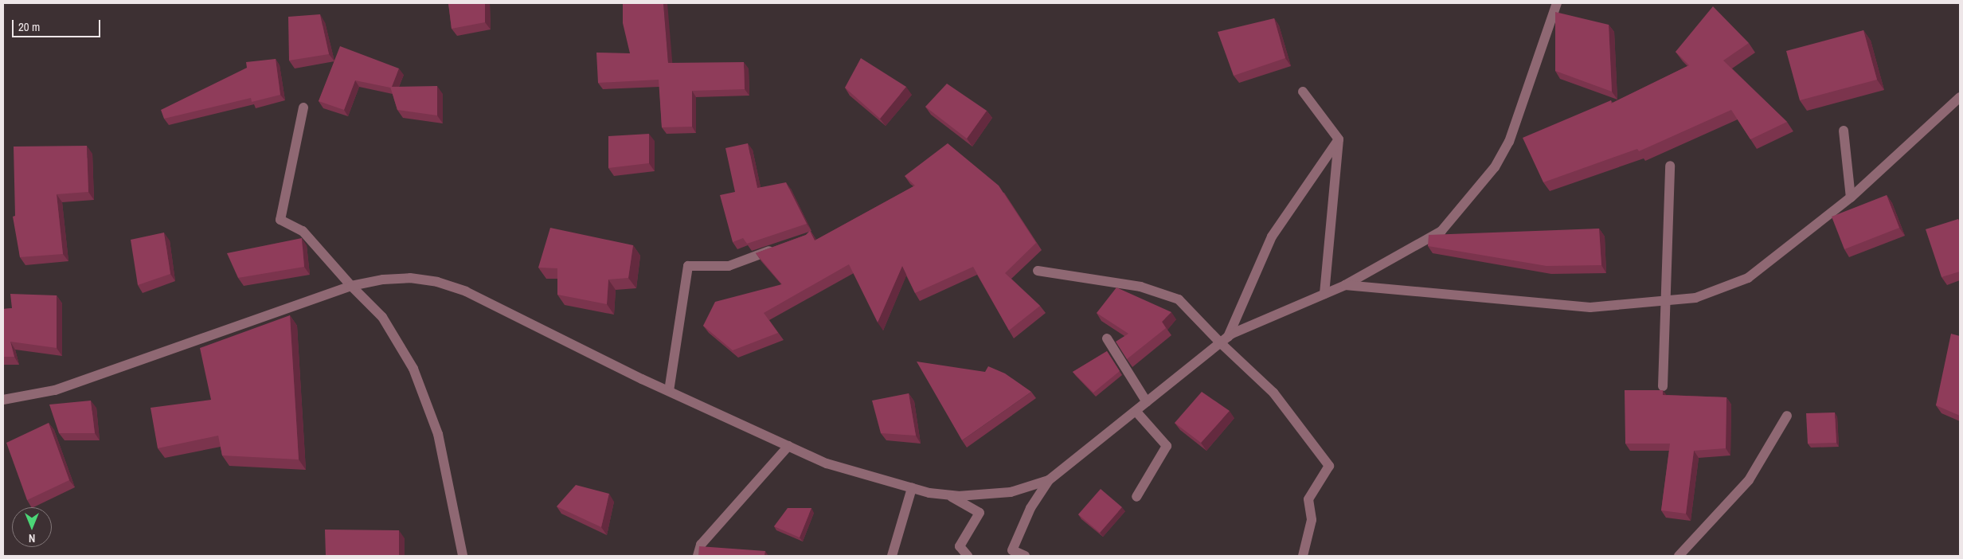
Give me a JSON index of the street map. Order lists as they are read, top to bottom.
{
  "scale_bar": "20 m",
  "north": "bottom"
}
